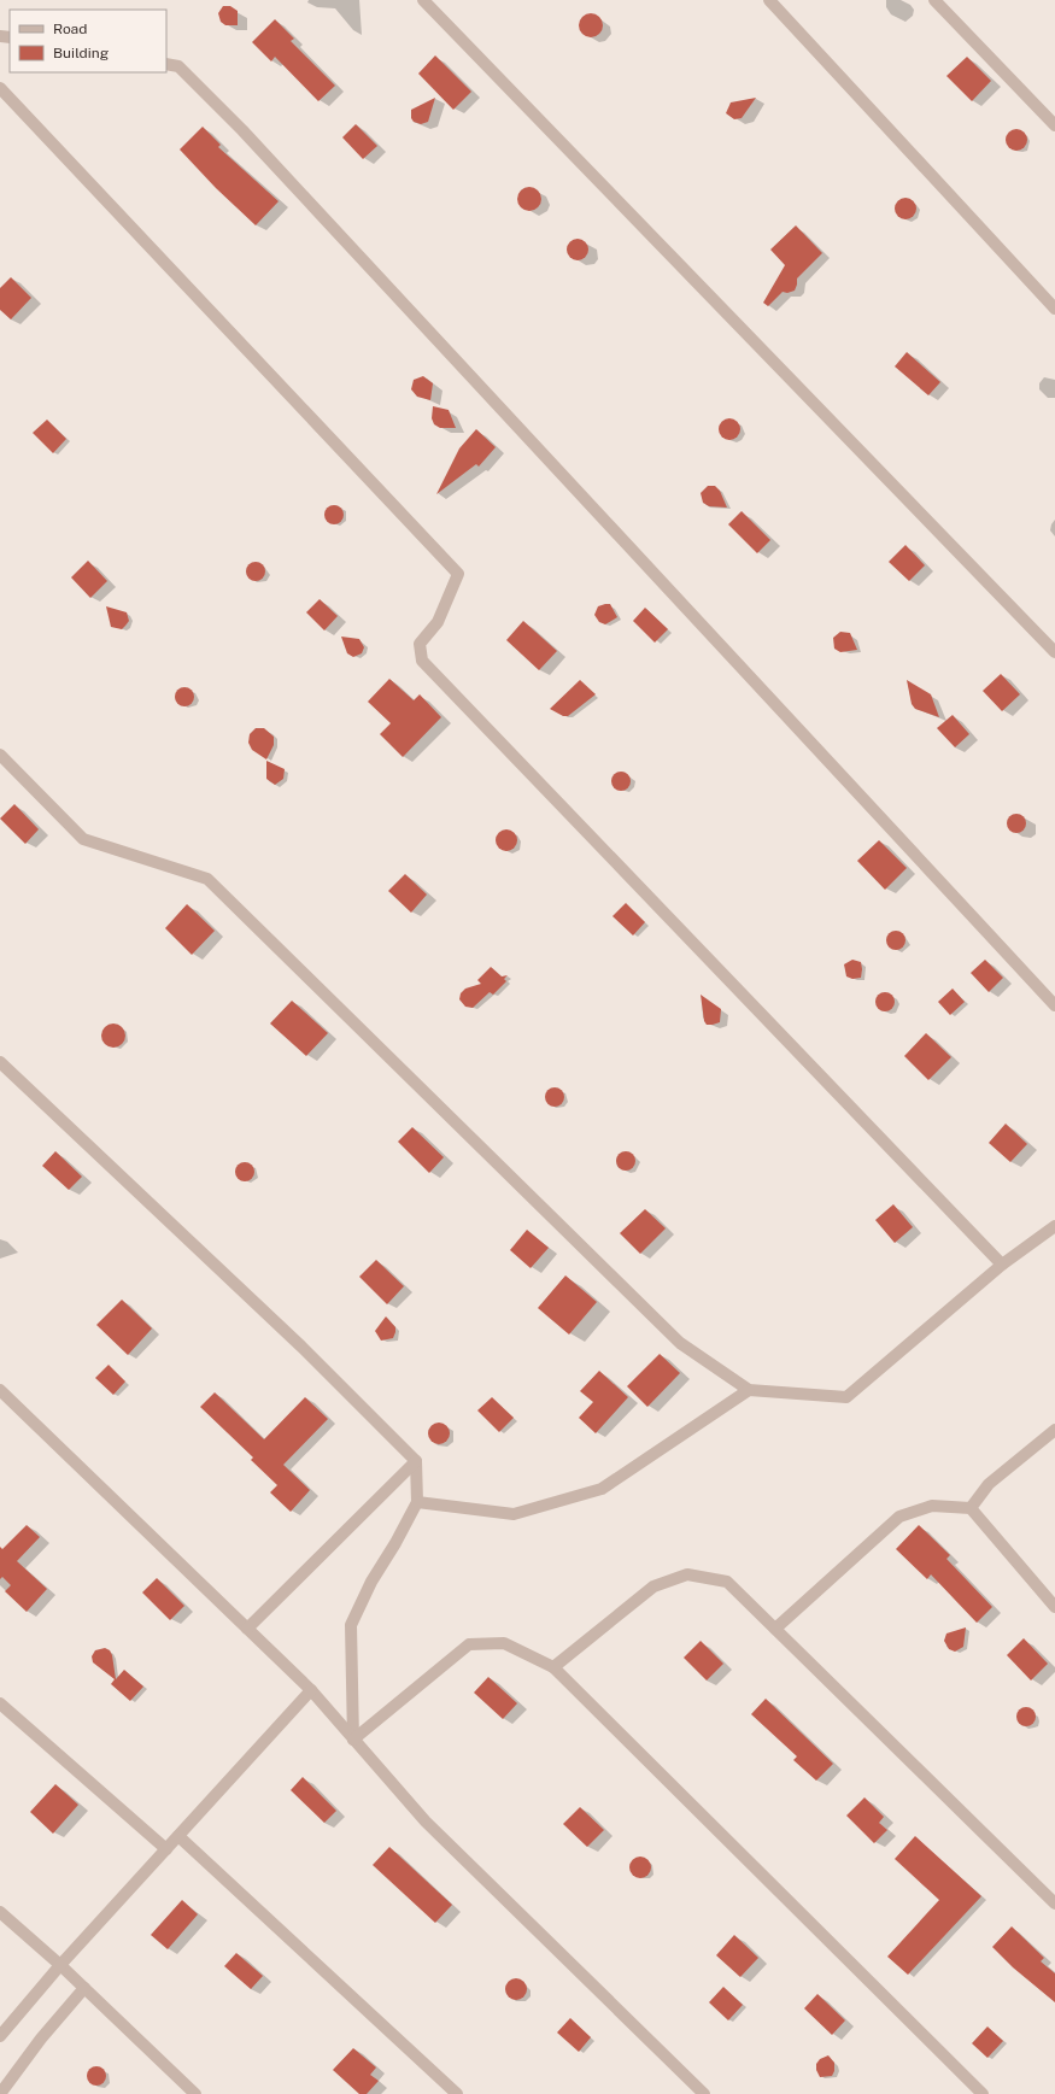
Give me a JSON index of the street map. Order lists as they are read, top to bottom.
{
  "legend": ["Road", "Building"]
}
